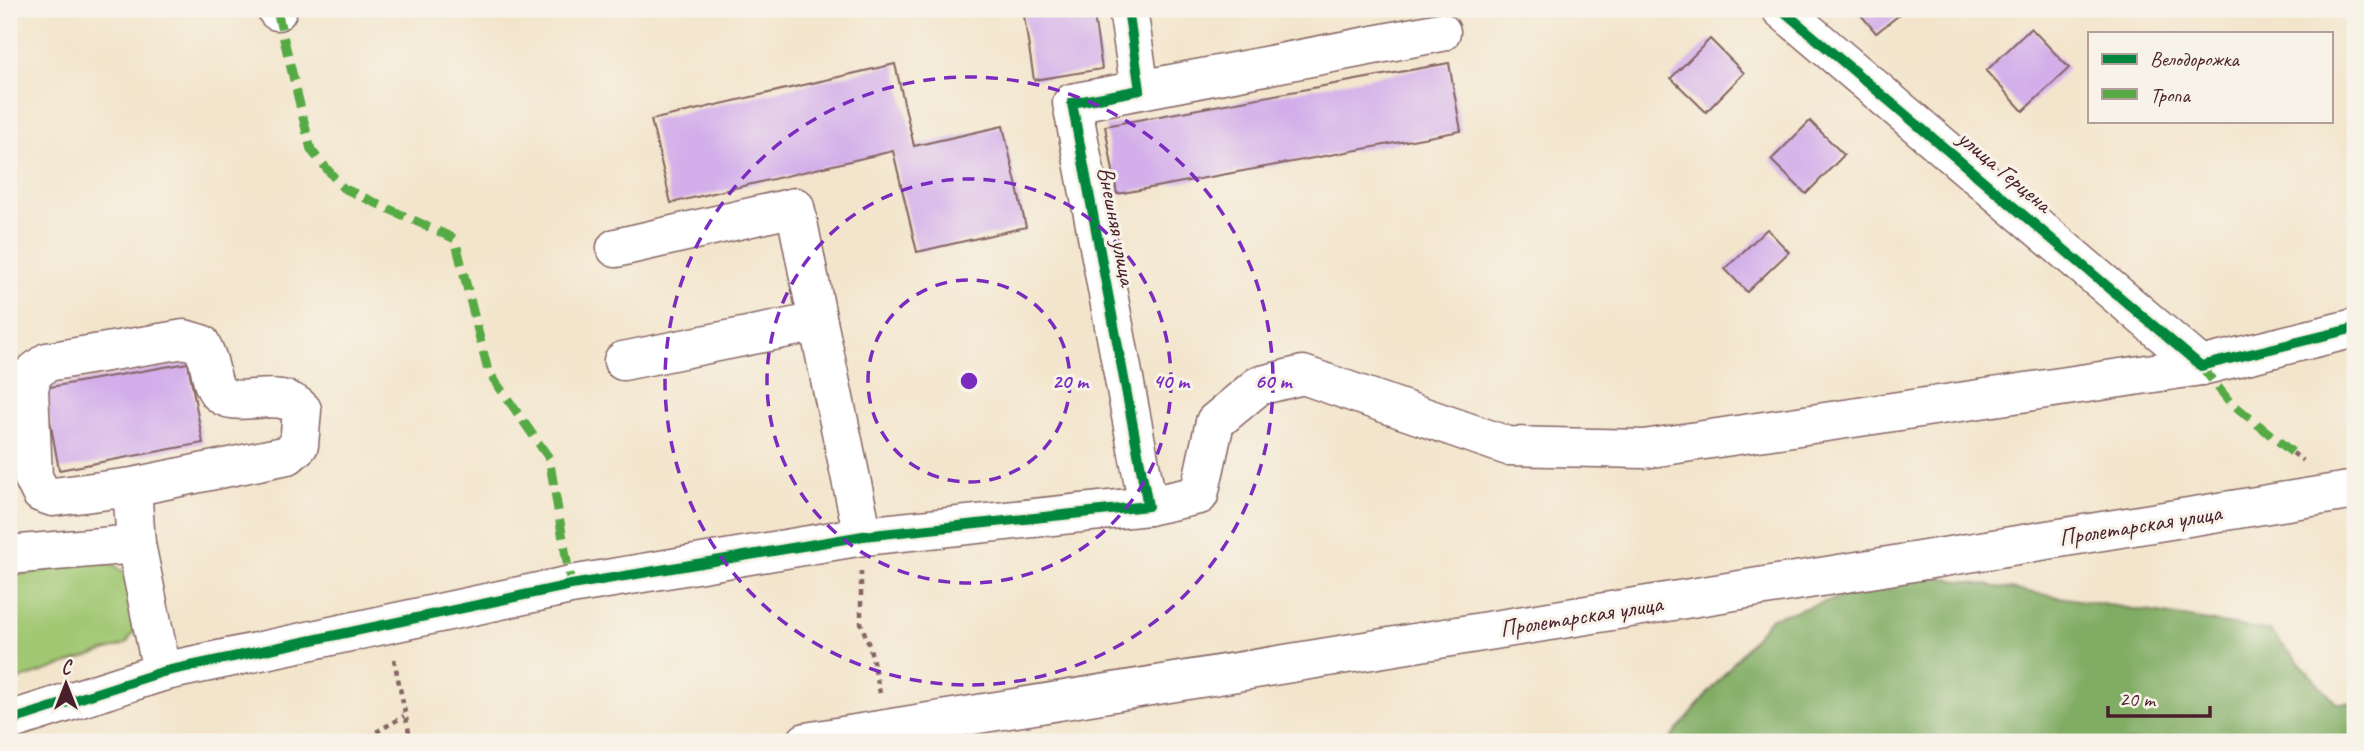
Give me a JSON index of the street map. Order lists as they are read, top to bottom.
{
  "streets": {
    "street": ["улица Герцена", "Внешняя улица", "Пролетарская улица"]
  },
  "legend": ["Велодорожка", "Тропа"],
  "scale_bar": "20 m",
  "north": "top",
  "rings": ["20 m", "40 m", "60 m"]
}
